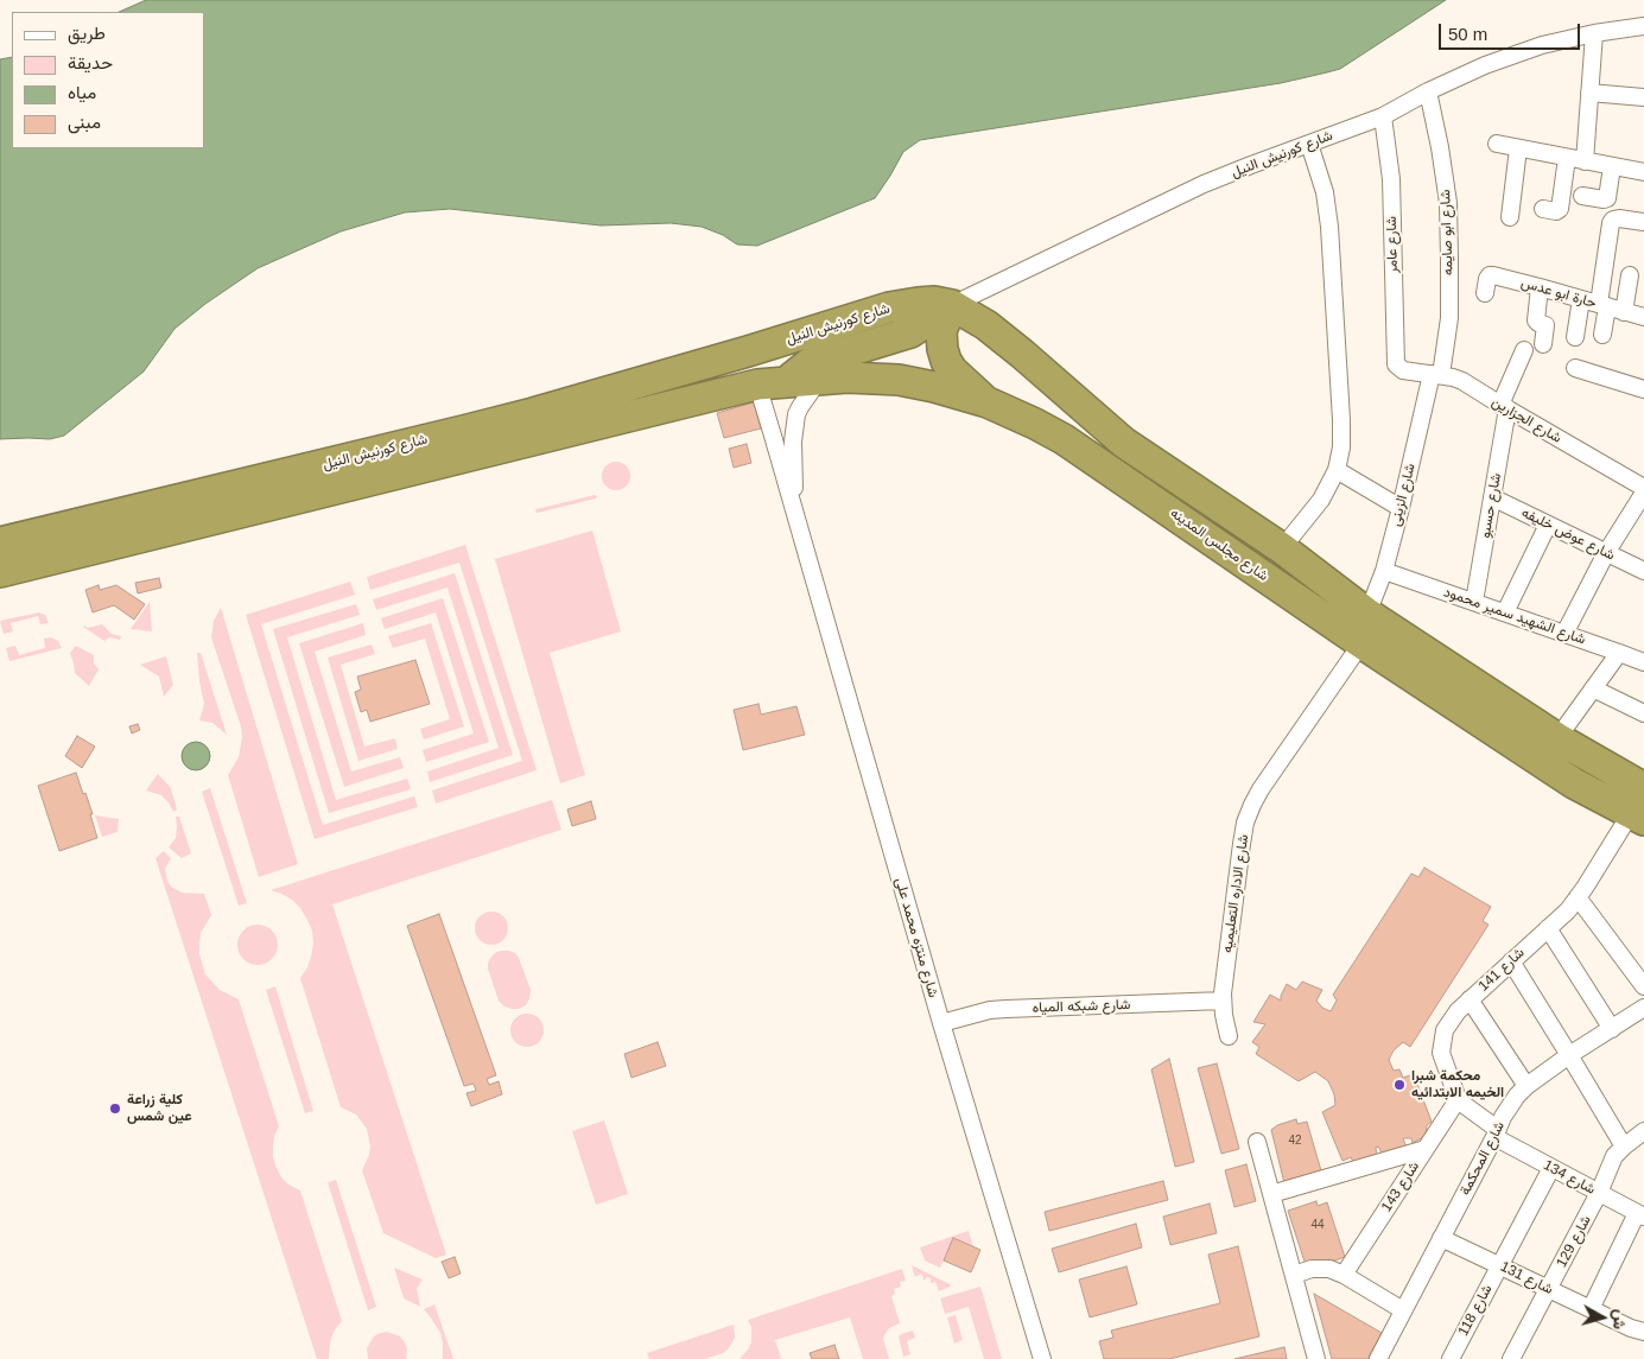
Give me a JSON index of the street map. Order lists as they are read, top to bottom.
{
  "streets": {
    "highway": ["شارع كورنيش النيل", "شارع مجلس المدينه"],
    "street": [
      "شارع ابو صايمه",
      "شارع عامر",
      "حارة ابو عدس",
      "شارع الجزارين",
      "شارع الزينى",
      "شارع حسبو",
      "شارع عوض خليفه",
      "شارع الشهيد سمير محمود",
      "شارع الاداره التعليميه",
      "شارع منتزه محمد على",
      "شارع 141",
      "شارع شبكه المياه",
      "شارع المحكمة",
      "شارع 134",
      "شارع 143",
      "شارع 129",
      "شارع 131",
      "شارع 118"
    ]
  },
  "crossings": [
    ["شارع كورنيش النيل", "شارع ابو صايمه"],
    ["شارع كورنيش النيل", "شارع عامر"],
    ["شارع كورنيش النيل", "شارع مجلس المدينه"],
    ["شارع كورنيش النيل", "شارع منتزه محمد على"],
    ["شارع ابو صايمه", "شارع الجزارين"],
    ["شارع ابو صايمه", "شارع الزينى"],
    ["شارع عامر", "شارع الجزارين"],
    ["شارع الجزارين", "شارع الزينى"],
    ["شارع الجزارين", "شارع حسبو"],
    ["شارع الزينى", "شارع الشهيد سمير محمود"],
    ["شارع حسبو", "شارع عوض خليفه"],
    ["شارع حسبو", "شارع الشهيد سمير محمود"],
    ["شارع مجلس المدينه", "شارع الاداره التعليميه"],
    ["شارع مجلس المدينه", "شارع منتزه محمد على"],
    ["شارع مجلس المدينه", "شارع 141"],
    ["شارع الاداره التعليميه", "شارع شبكه المياه"],
    ["شارع منتزه محمد على", "شارع شبكه المياه"],
    ["شارع 141", "شارع المحكمة"],
    ["شارع 141", "شارع 134"],
    ["شارع 141", "شارع 143"],
    ["شارع المحكمة", "شارع 134"],
    ["شارع المحكمة", "شارع 131"],
    ["شارع 134", "شارع 129"],
    ["شارع 134", "شارع 118"],
    ["شارع 129", "شارع 131"],
    ["شارع 131", "شارع 118"]
  ],
  "places": ["محكمة شبرا الخيمه الابتدائيه", "كلية زراعة عين شمس"],
  "house_numbers": ["42", "44"],
  "legend": [
    "طريق",
    "حديقة",
    "مياه",
    "مبنى"
  ],
  "scale_bar": "50 m",
  "north": "right"
}
